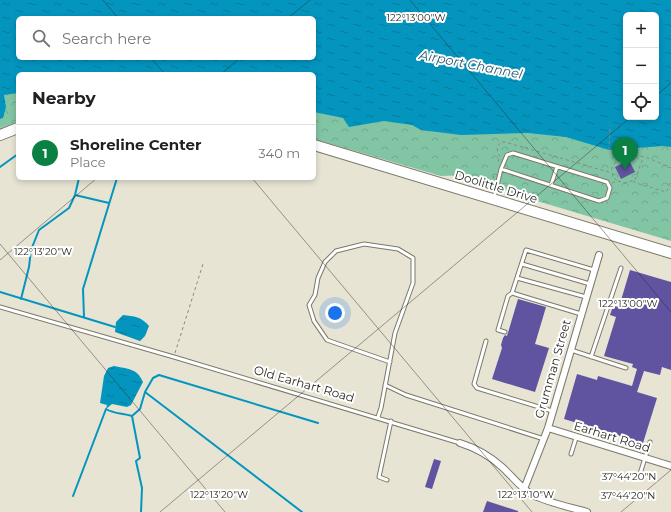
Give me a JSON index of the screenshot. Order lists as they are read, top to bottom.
{
  "streets": {
    "main road": ["Doolittle Drive"],
    "street": ["Grumman Street", "Old Earhart Road", "Earhart Road"]
  },
  "crossings": [
    ["Grumman Street", "Old Earhart Road"],
    ["Grumman Street", "Earhart Road"]
  ],
  "water": ["Airport Channel"],
  "page": {
    "map_buttons": ["+", "−"],
    "search": "Search here",
    "heading": "Nearby",
    "list": [
      {
        "mark": "1",
        "name": "Shoreline Center",
        "note": "Place",
        "value": "340 m"
      }
    ],
    "pins": "1"
  },
  "coordinates": [
    "122°13'00\"W",
    "122°13'20\"W",
    "37°44'20\"N",
    "122°13'10\"W"
  ]
}
